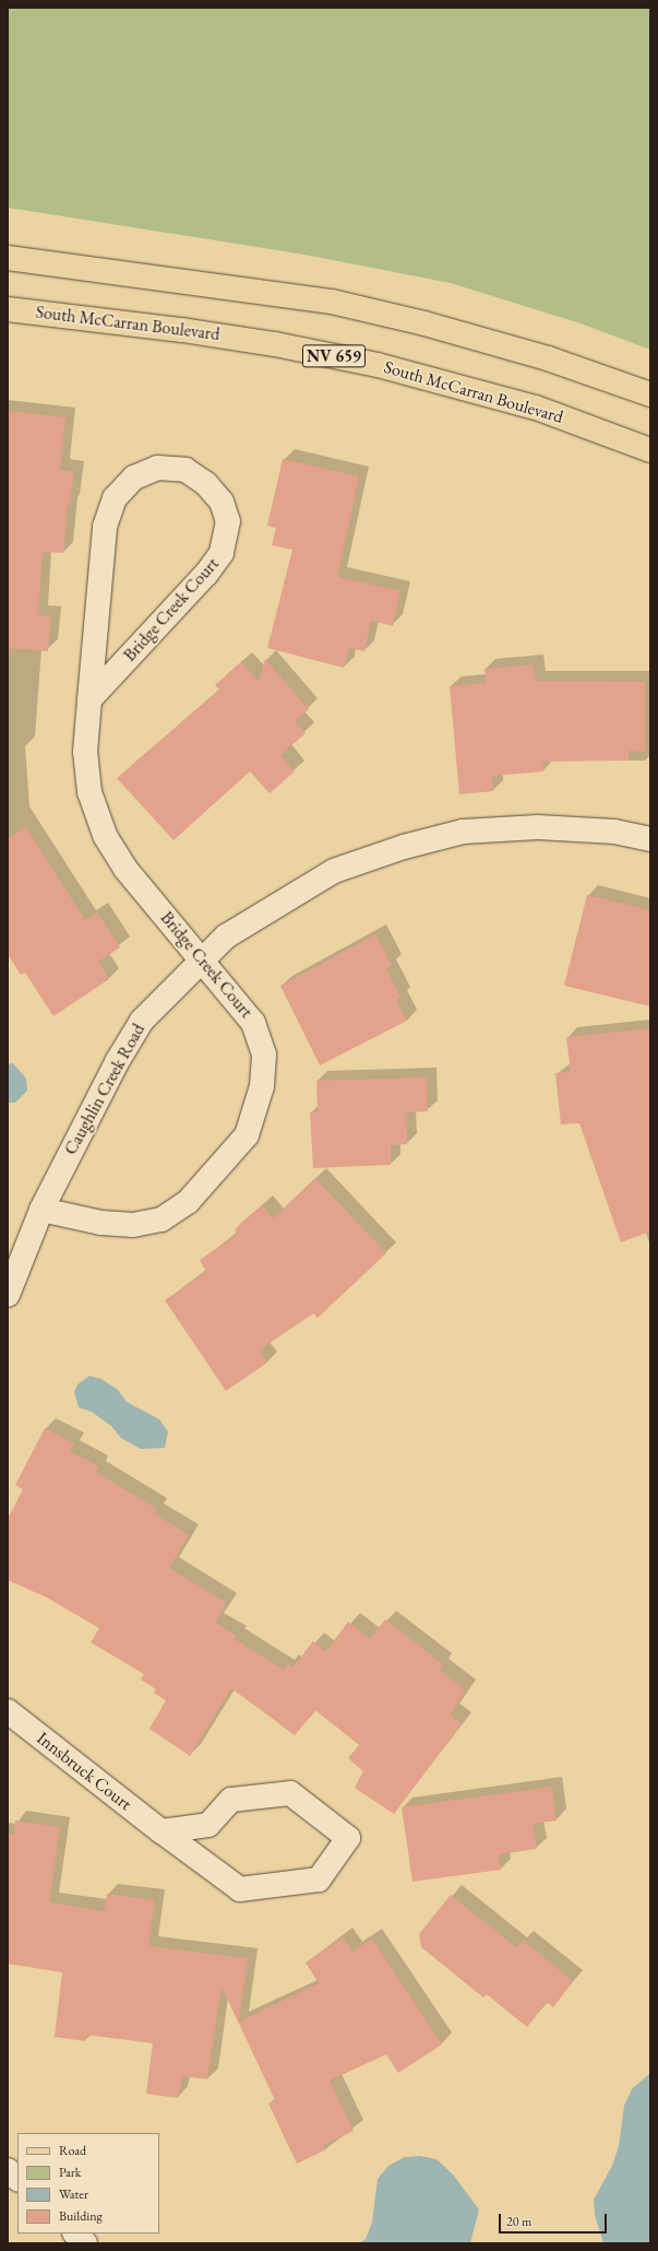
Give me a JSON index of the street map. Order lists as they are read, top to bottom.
{
  "streets": {
    "main road": ["South McCarran Boulevard", "NV 659"],
    "street": ["Bridge Creek Court", "Caughlin Creek Road", "Innsbruck Court"]
  },
  "crossings": [
    ["Bridge Creek Court", "Caughlin Creek Road"]
  ],
  "legend": [
    "Road",
    "Park",
    "Water",
    "Building"
  ],
  "scale_bar": "20 m"
}
